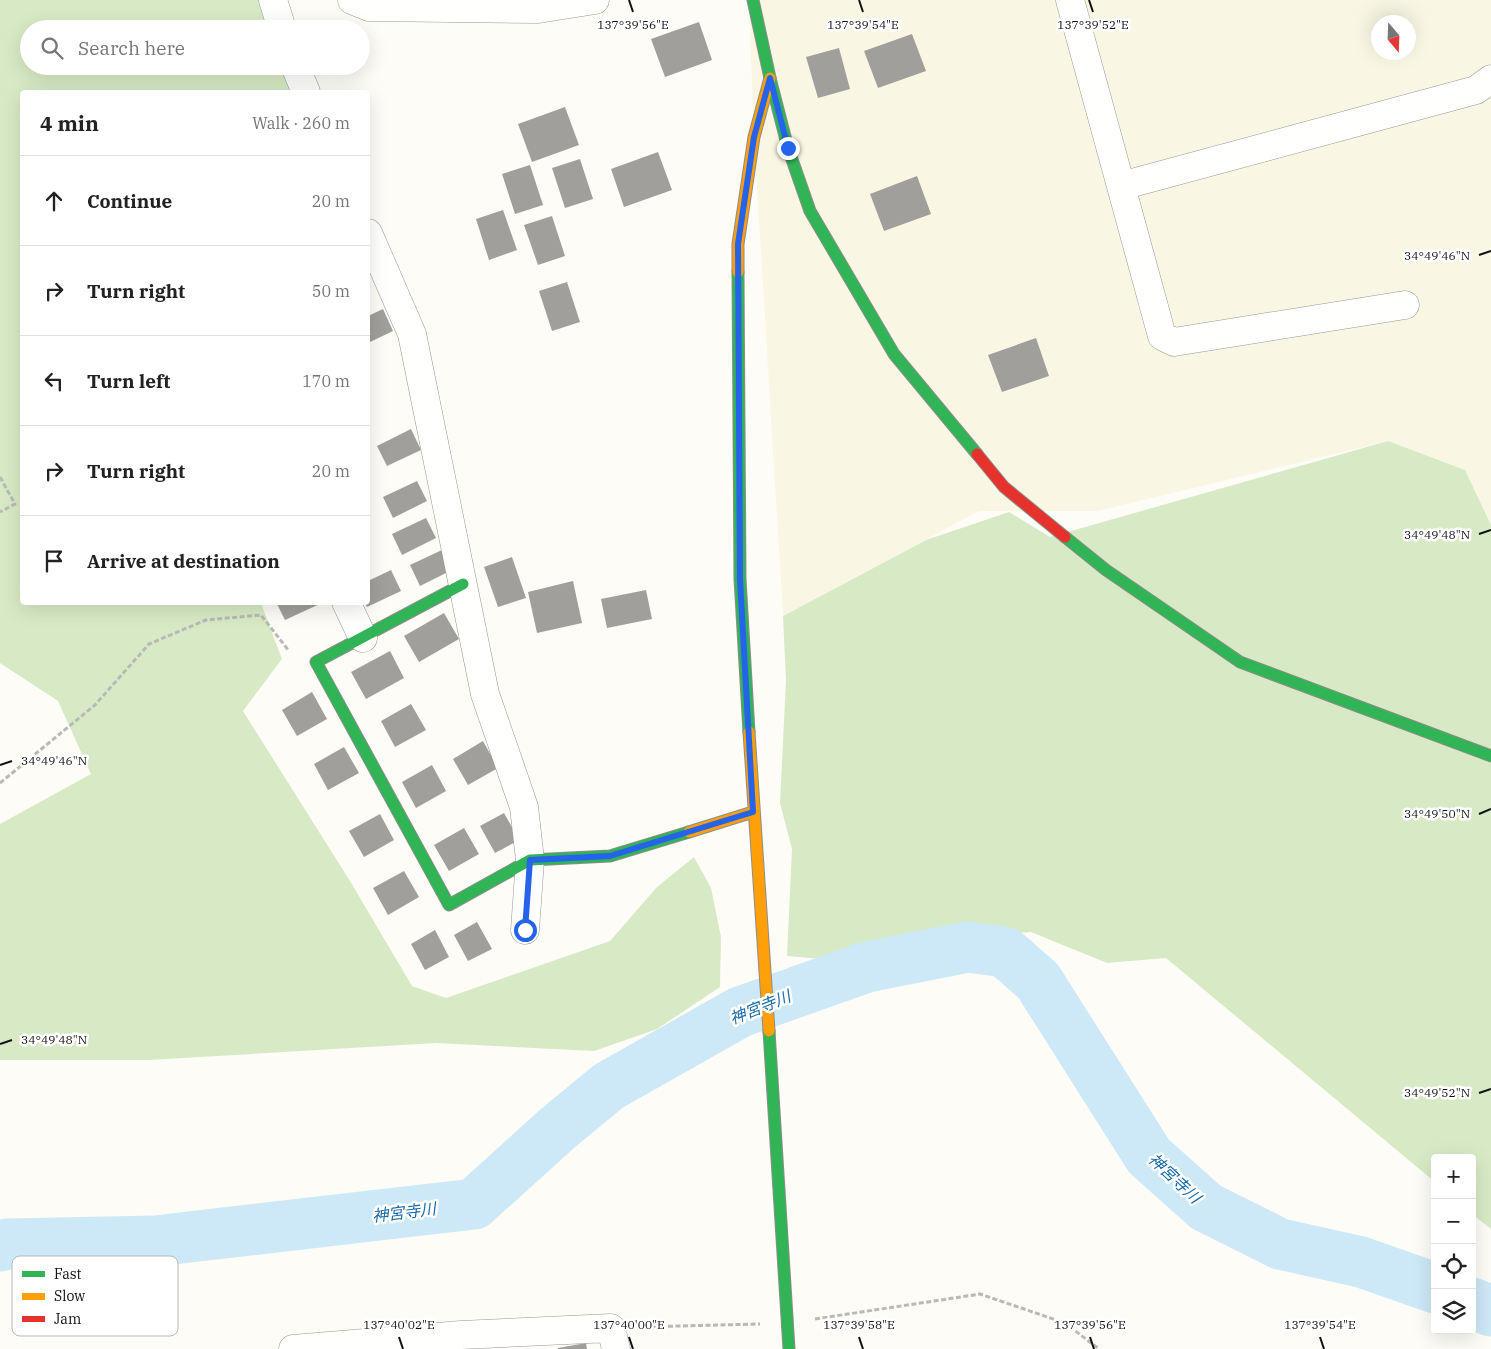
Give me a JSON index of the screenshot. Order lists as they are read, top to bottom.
{
  "water": ["神宮寺川"],
  "legend": ["Fast", "Slow", "Jam"],
  "north": "bottom",
  "page": {
    "search": "Search here",
    "heading": ["4 min", "Walk · 260 m"],
    "list": [
      ["Continue", "20 m"],
      ["Turn right", "50 m"],
      ["Turn left", "170 m"],
      ["Turn right", "20 m"],
      "Arrive at destination"
    ],
    "map_buttons": ["+", "−"]
  },
  "coordinates": [
    "137°39'52\"E",
    "137°39'56\"E",
    "137°39'54\"E",
    "34°49'46\"N",
    "34°49'48\"N",
    "34°49'50\"N",
    "34°49'52\"N",
    "137°40'02\"E",
    "137°40'00\"E",
    "137°39'58\"E"
  ]
}
